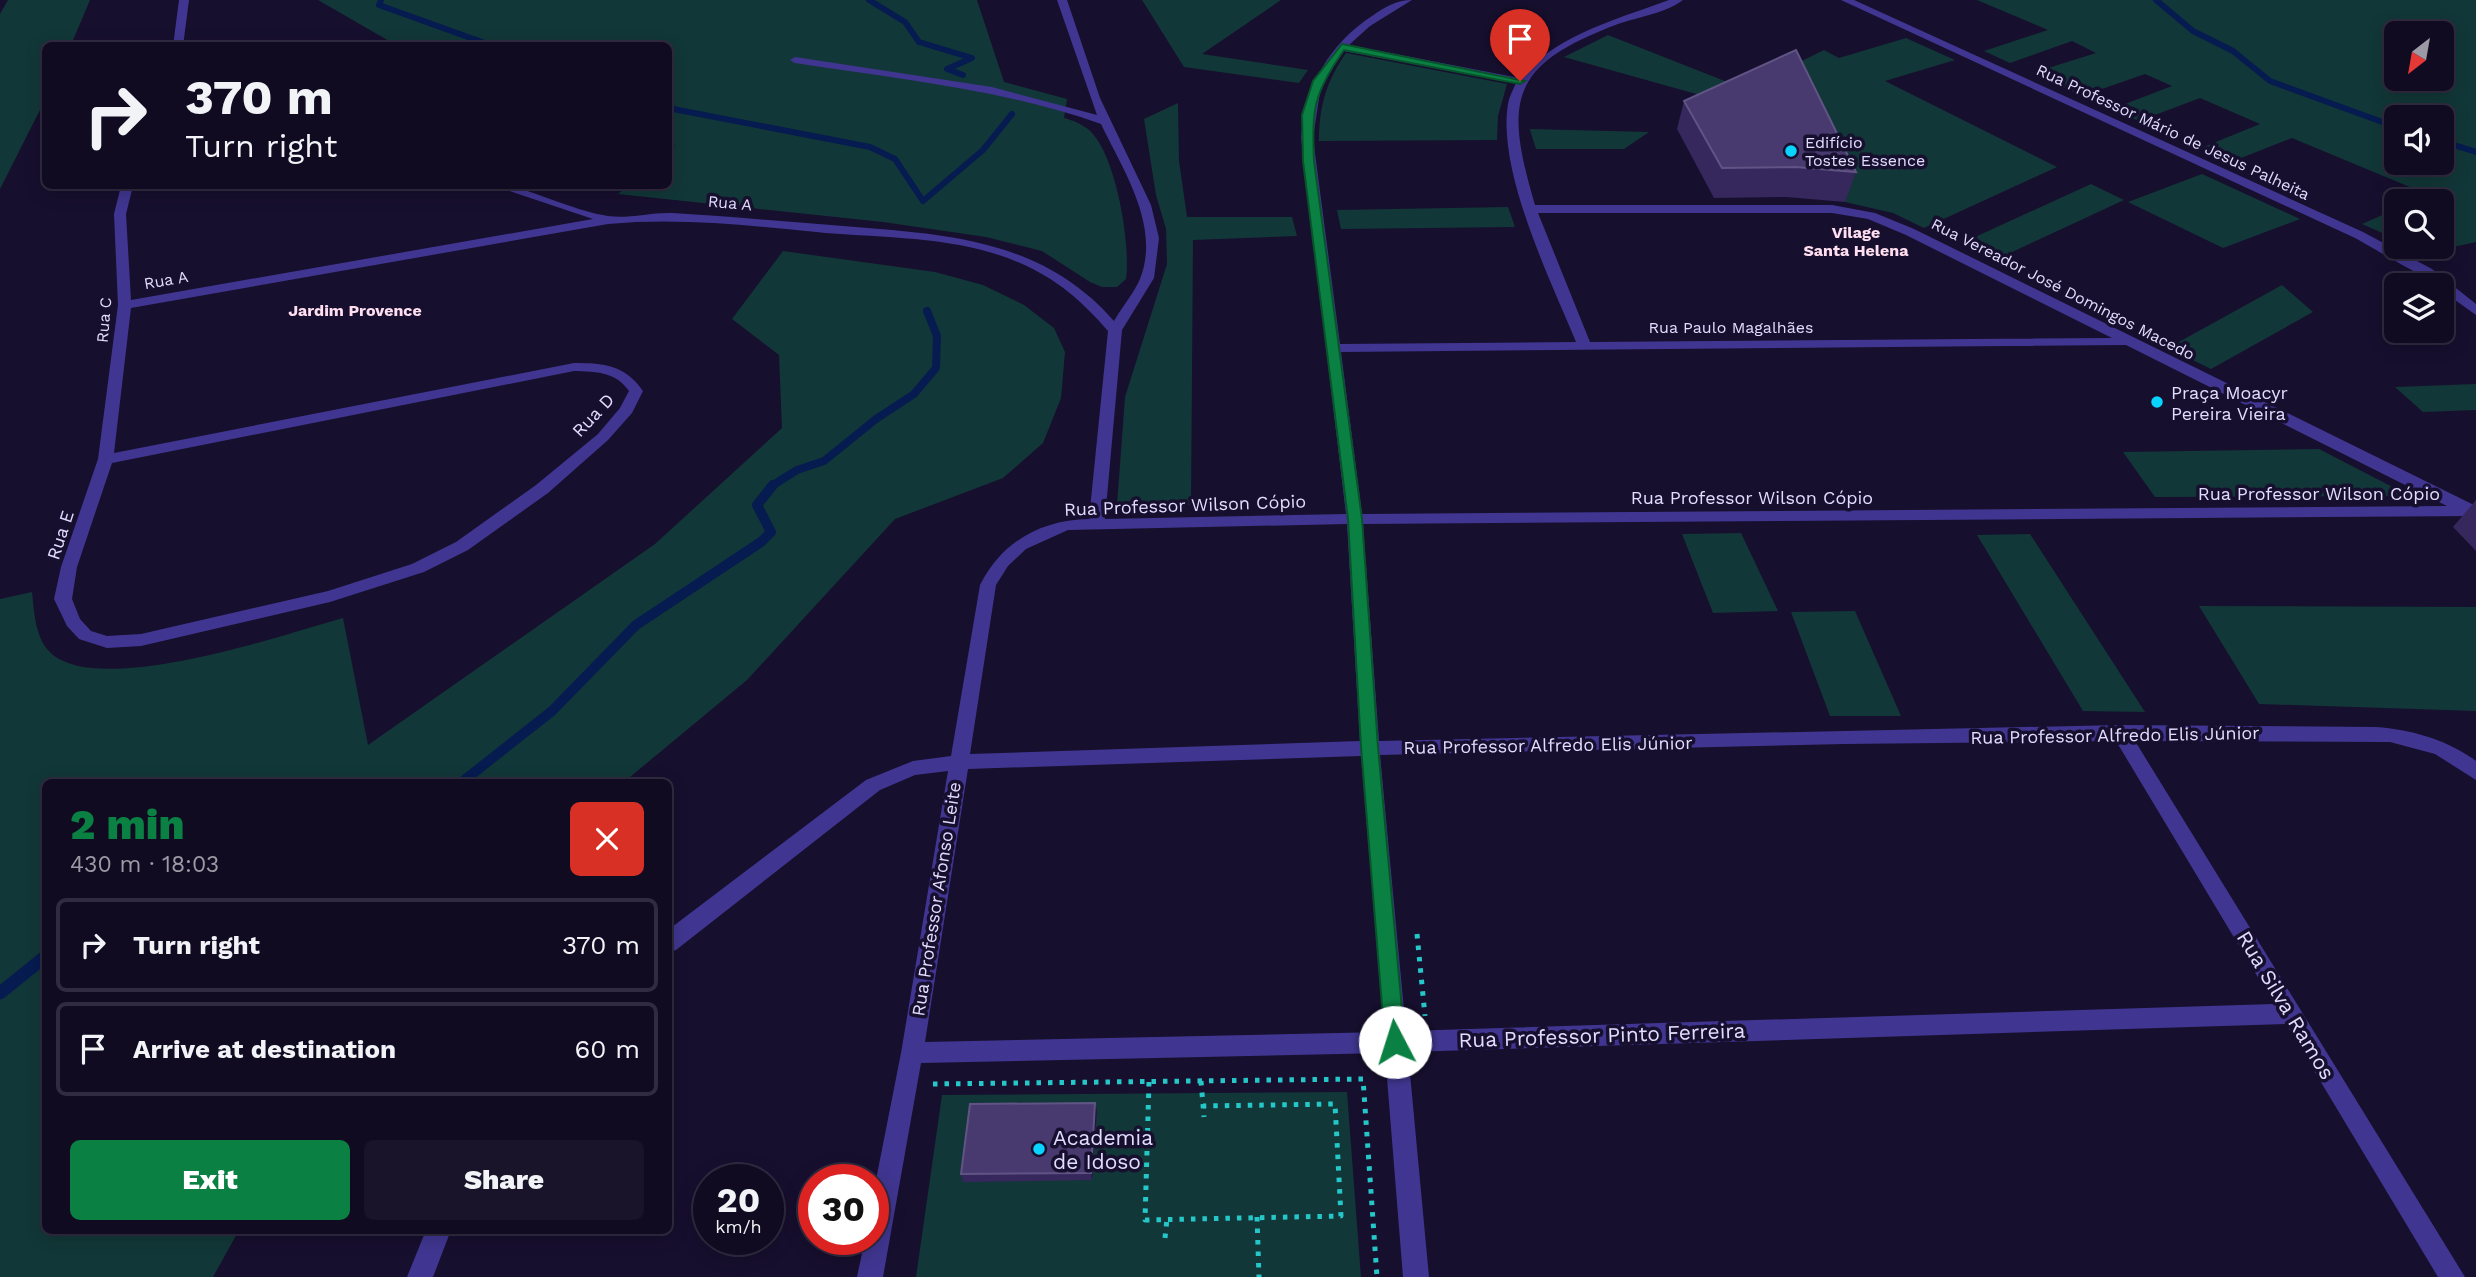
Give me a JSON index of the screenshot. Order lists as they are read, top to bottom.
{
  "streets": {
    "street": [
      "Rua Professor Mário de Jesus Palheita",
      "Rua A",
      "Rua Vereador José Domingos Macedo",
      "Rua C",
      "Rua Paulo Magalhães",
      "Rua D",
      "Rua Professor Wilson Cópio",
      "Rua E",
      "Rua Professor Alfredo Elis Júnior",
      "Rua Professor Afonso Leite",
      "Rua Silva Ramos",
      "Rua Professor Pinto Ferreira"
    ]
  },
  "crossings": [
    ["Rua A", "Rua C"],
    ["Rua Vereador José Domingos Macedo", "Rua Paulo Magalhães"],
    ["Rua Vereador José Domingos Macedo", "Rua Professor Wilson Cópio"],
    ["Rua C", "Rua D"],
    ["Rua C", "Rua E"],
    ["Rua D", "Rua E"],
    ["Rua Professor Wilson Cópio", "Rua Professor Afonso Leite"],
    ["Rua Professor Alfredo Elis Júnior", "Rua Professor Afonso Leite"],
    ["Rua Professor Alfredo Elis Júnior", "Rua Silva Ramos"],
    ["Rua Professor Afonso Leite", "Rua Professor Pinto Ferreira"],
    ["Rua Silva Ramos", "Rua Professor Pinto Ferreira"]
  ],
  "districts": ["Vilage Santa Helena", "Jardim Provence"],
  "places": ["Edifício Tostes Essence", "Praça Moacyr Pereira Vieira", "Academia de Idoso"],
  "north": "bottom left",
  "page": {
    "turn": ["370 m", "Turn right"],
    "heading": ["2 min", "430 m · 18:03"],
    "list": [
      {
        "name": "Turn right",
        "value": "370 m"
      },
      {
        "name": "Arrive at destination",
        "value": "60 m"
      }
    ],
    "buttons": ["Exit", "Share"],
    "speed": "20 km/h",
    "limit": "30"
  }
}
